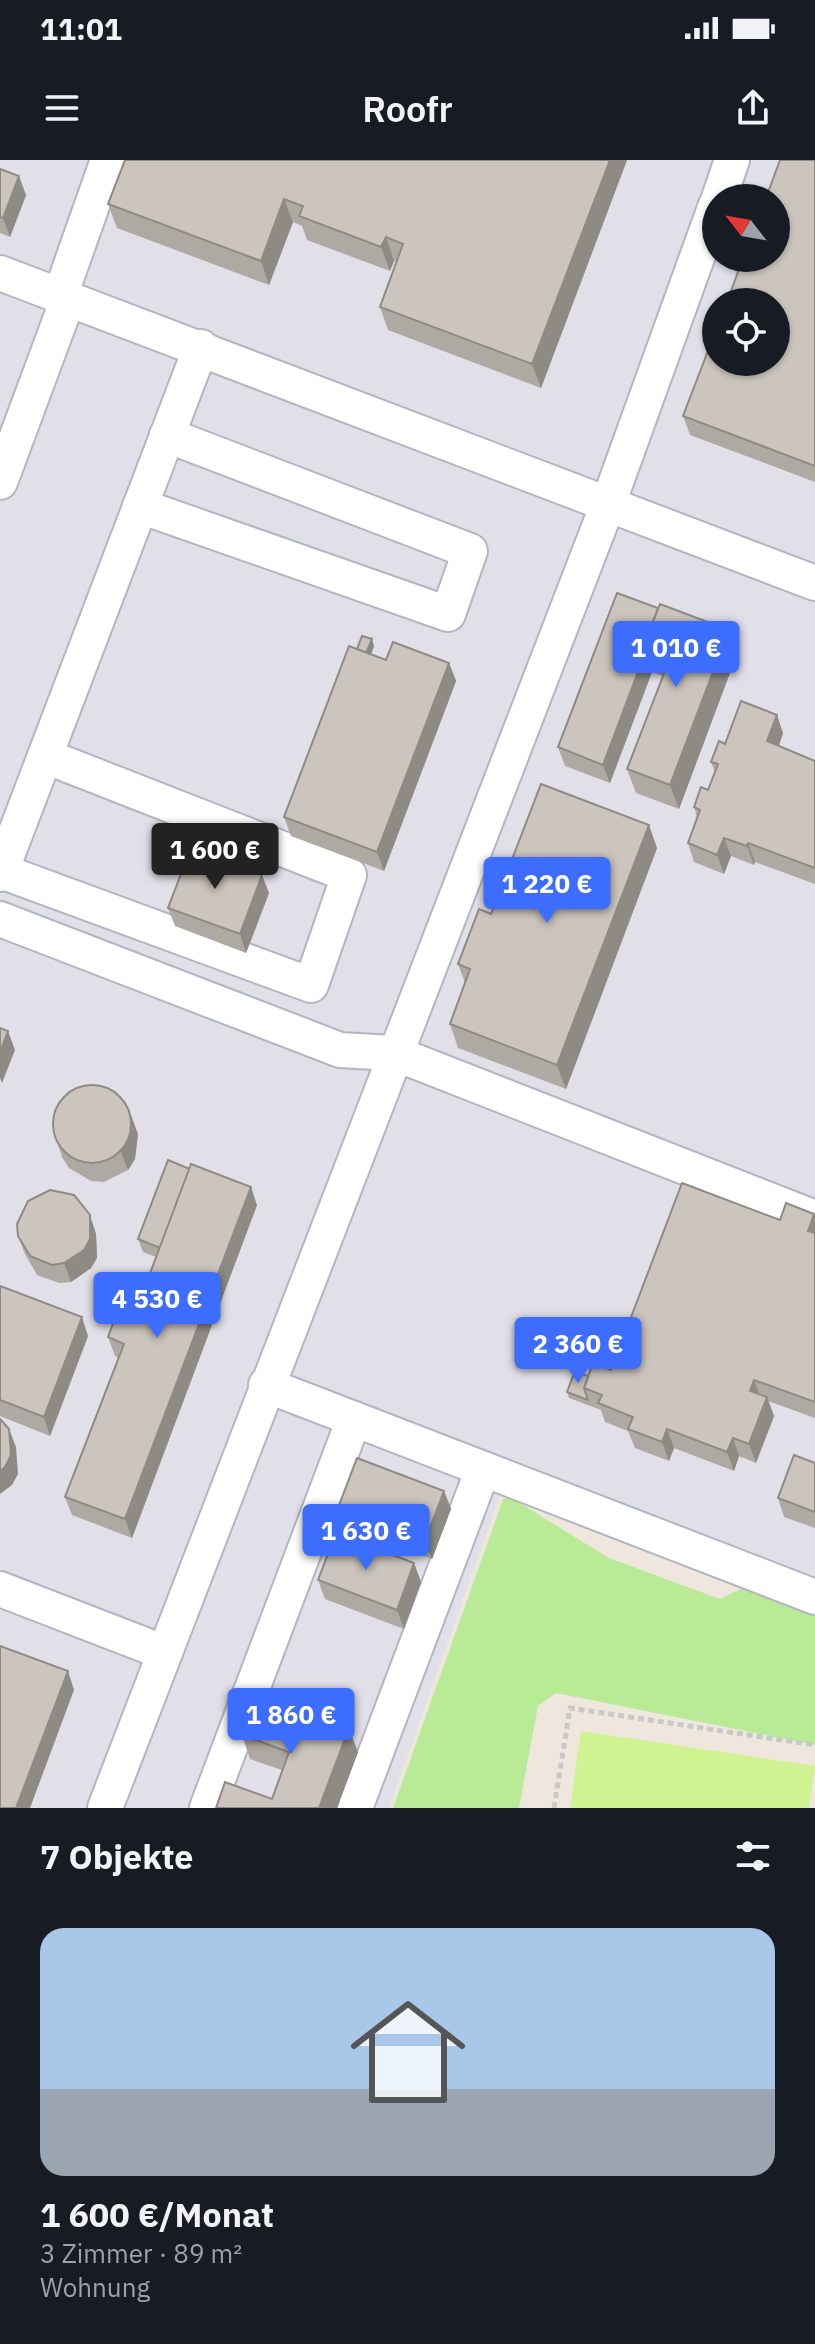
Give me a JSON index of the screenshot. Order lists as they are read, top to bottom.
{
  "north": "top left",
  "page": {
    "status": "11:01",
    "header": "Roofr",
    "price": [
      "1 010 €",
      "1 600 €",
      "1 220 €",
      "4 530 €",
      "2 360 €",
      "1 630 €",
      "1 860 €"
    ],
    "heading": "7 Objekte",
    "list": [
      {
        "name": "1 600 €/Monat",
        "note": "3 Zimmer · 89 m² · Wohnung"
      }
    ]
  }
}
